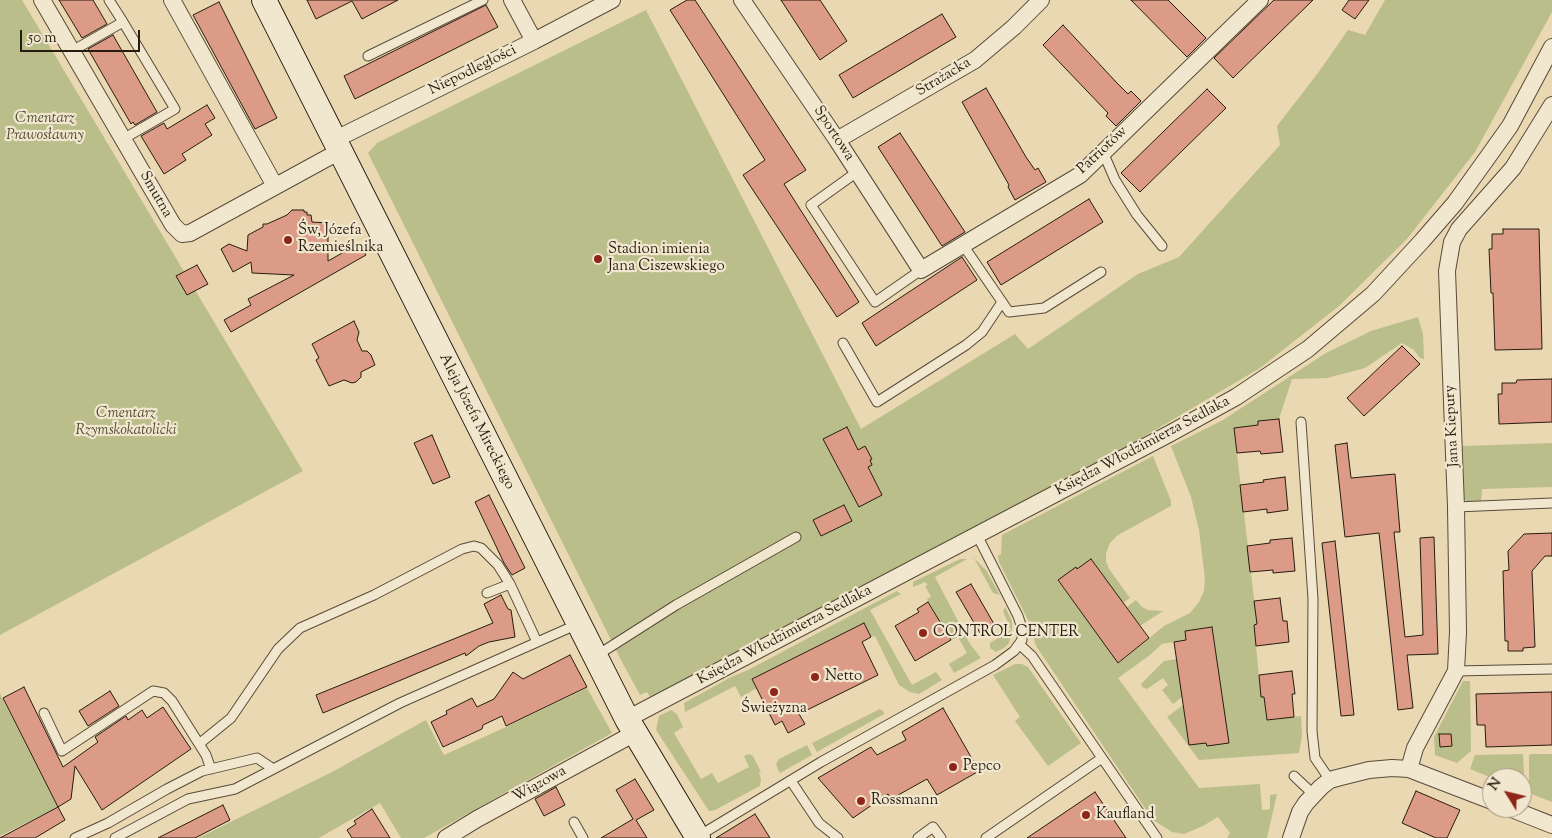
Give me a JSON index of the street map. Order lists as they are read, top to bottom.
{
  "streets": {
    "street": [
      "Niepodległości",
      "Strażacka",
      "Sportowa",
      "Patriotów",
      "Smutna",
      "Aleja Józefa Mireckiego",
      "Jana Kiepury",
      "Księdza Włodzimierza Sedlaka",
      "Wiązowa"
    ]
  },
  "crossings": [
    ["Niepodległości", "Smutna"],
    ["Niepodległości", "Aleja Józefa Mireckiego"],
    ["Strażacka", "Sportowa"],
    ["Sportowa", "Patriotów"],
    ["Smutna", "Aleja Józefa Mireckiego"],
    ["Aleja Józefa Mireckiego", "Księdza Włodzimierza Sedlaka"],
    ["Aleja Józefa Mireckiego", "Wiązowa"],
    ["Księdza Włodzimierza Sedlaka", "Wiązowa"]
  ],
  "parks": ["Cmentarz Prawosławny", "Cmentarz Rzymskokatolicki"],
  "places": [
    "Św, Józefa Rzemieślnika",
    "Stadion imienia Jana Ciszewskiego",
    "CONTROL CENTER",
    "Netto",
    "Świeżyzna",
    "Pepco",
    "Rossmann",
    "Kaufland"
  ],
  "scale_bar": "50 m",
  "north": "top left"
}
